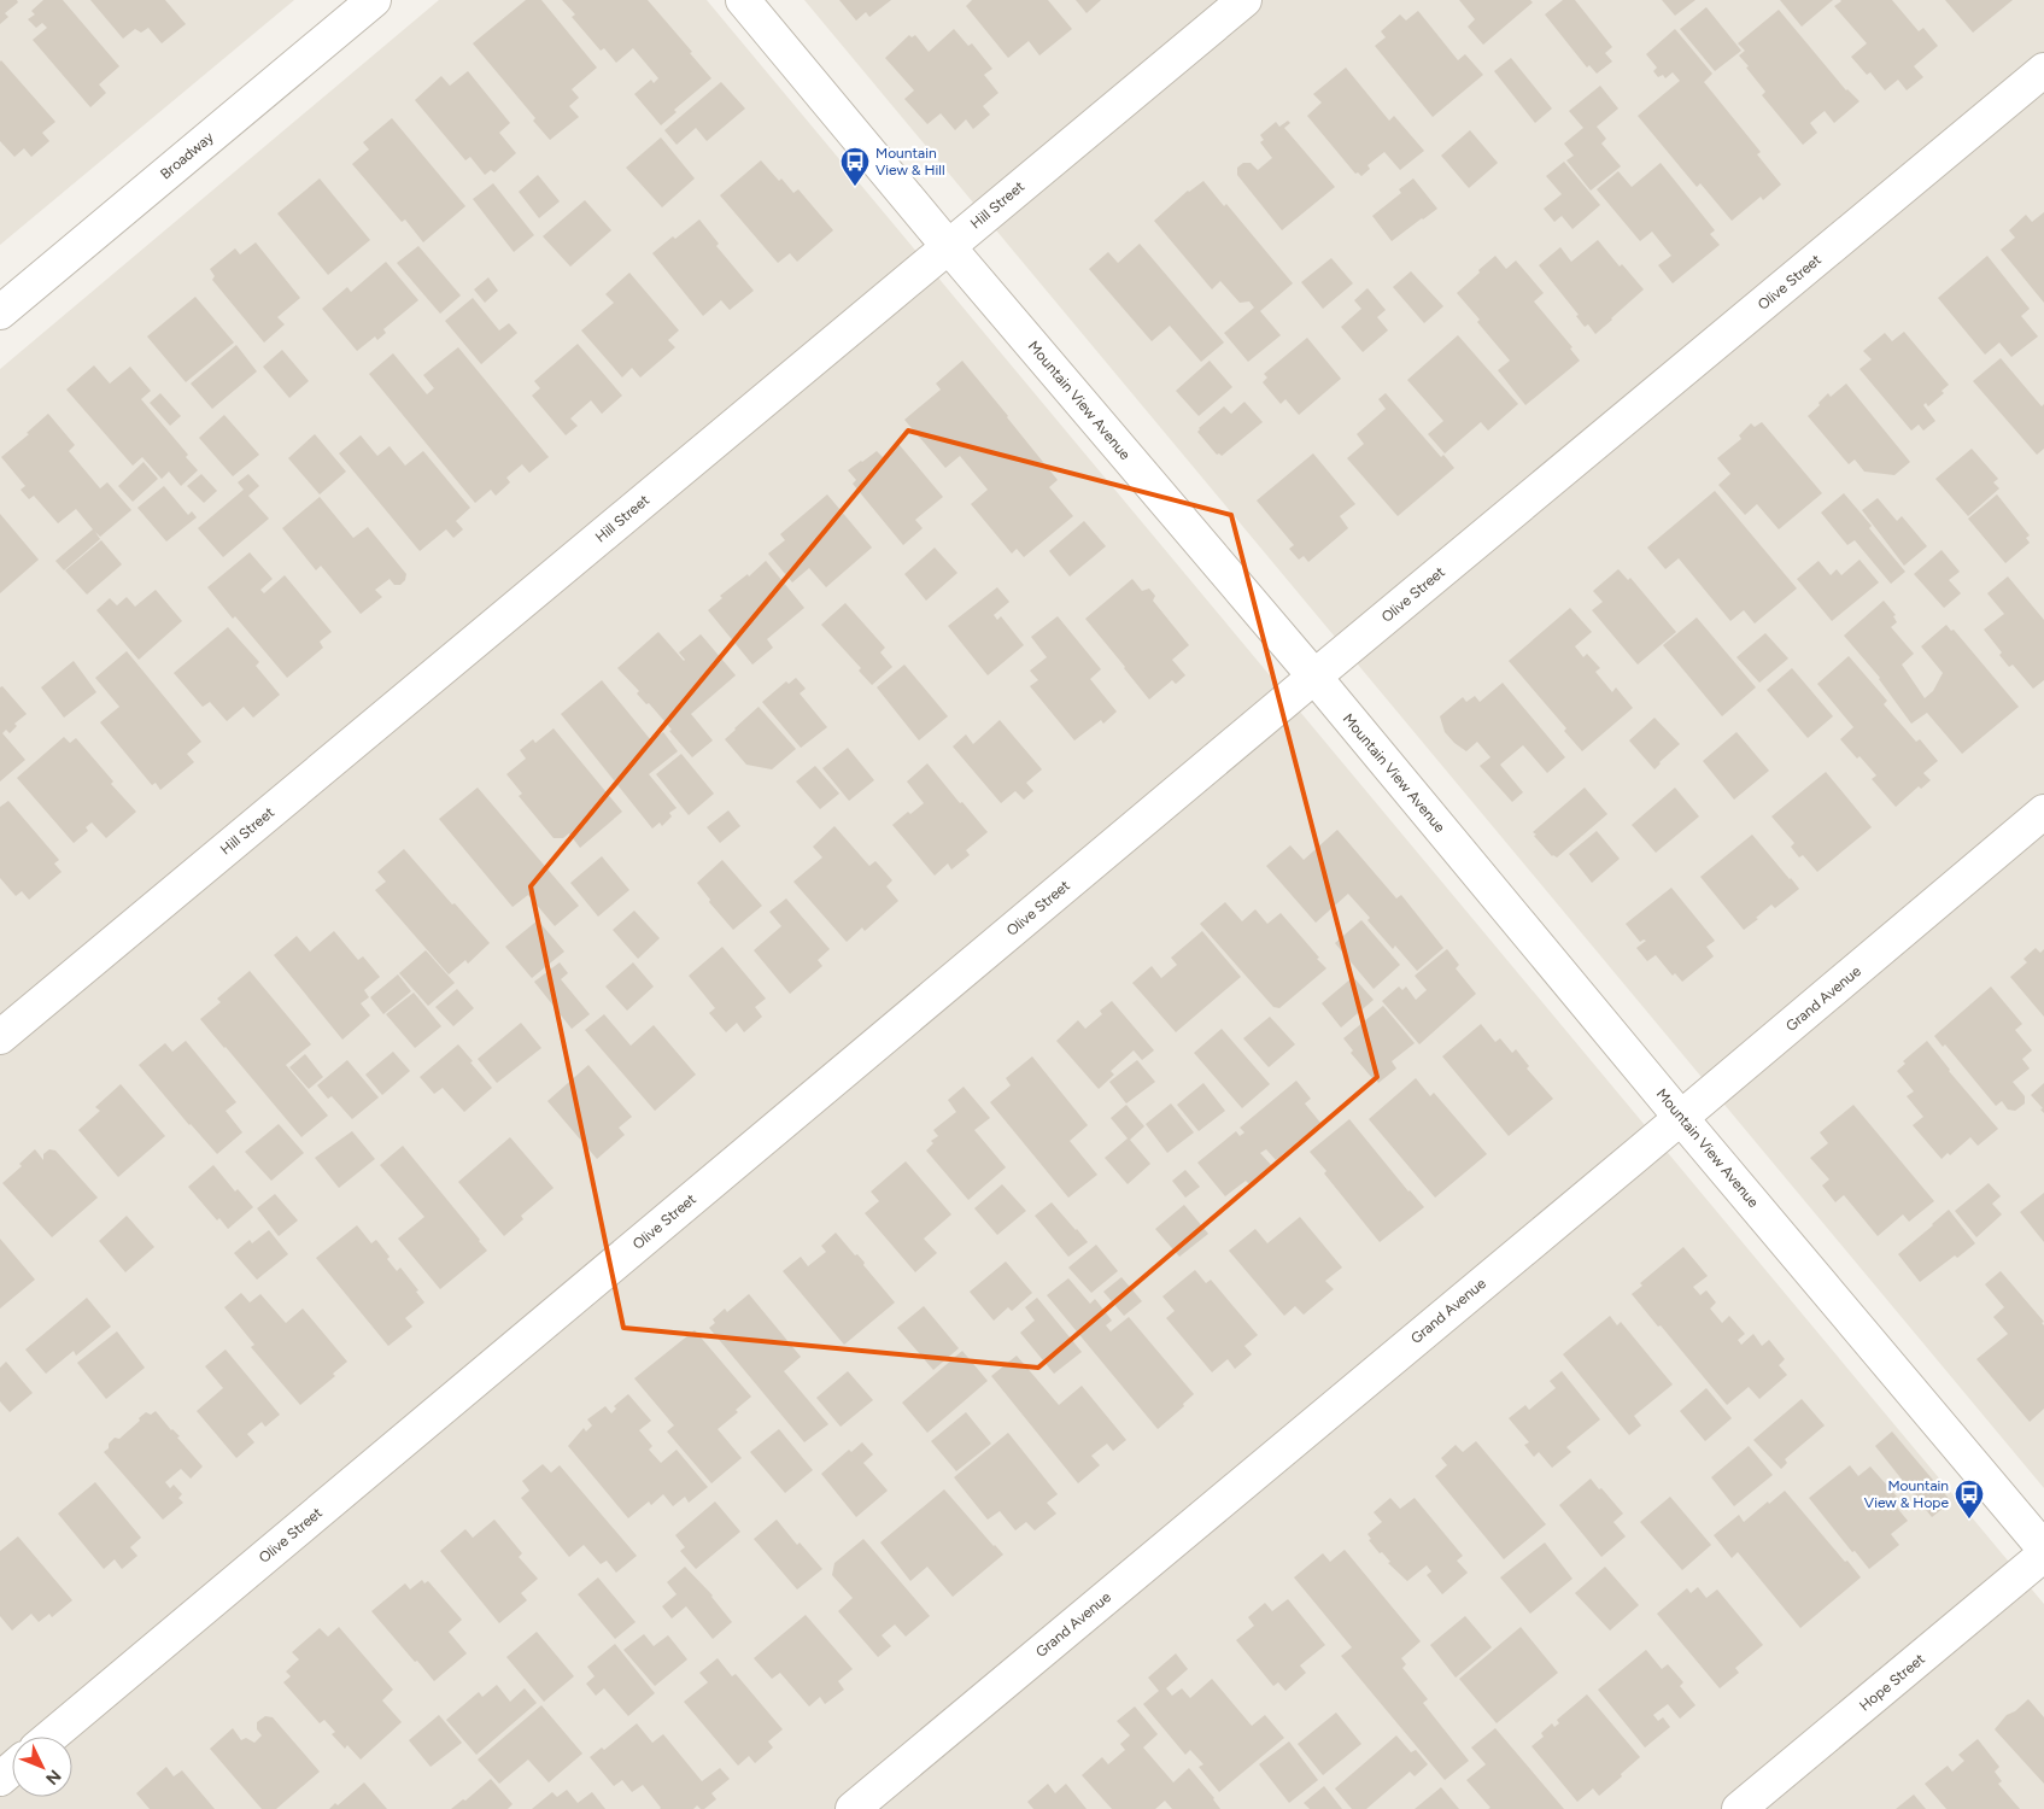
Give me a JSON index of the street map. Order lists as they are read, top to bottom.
{
  "streets": {
    "street": [
      "Broadway",
      "Hill Street",
      "Olive Street",
      "Mountain View Avenue",
      "Grand Avenue",
      "Hope Street"
    ]
  },
  "crossings": [
    ["Hill Street", "Mountain View Avenue"],
    ["Olive Street", "Mountain View Avenue"],
    ["Mountain View Avenue", "Grand Avenue"]
  ],
  "places": {
    "bus stop": ["Mountain View & Hill", "Mountain View & Hope"]
  },
  "north": "bottom right"
}
